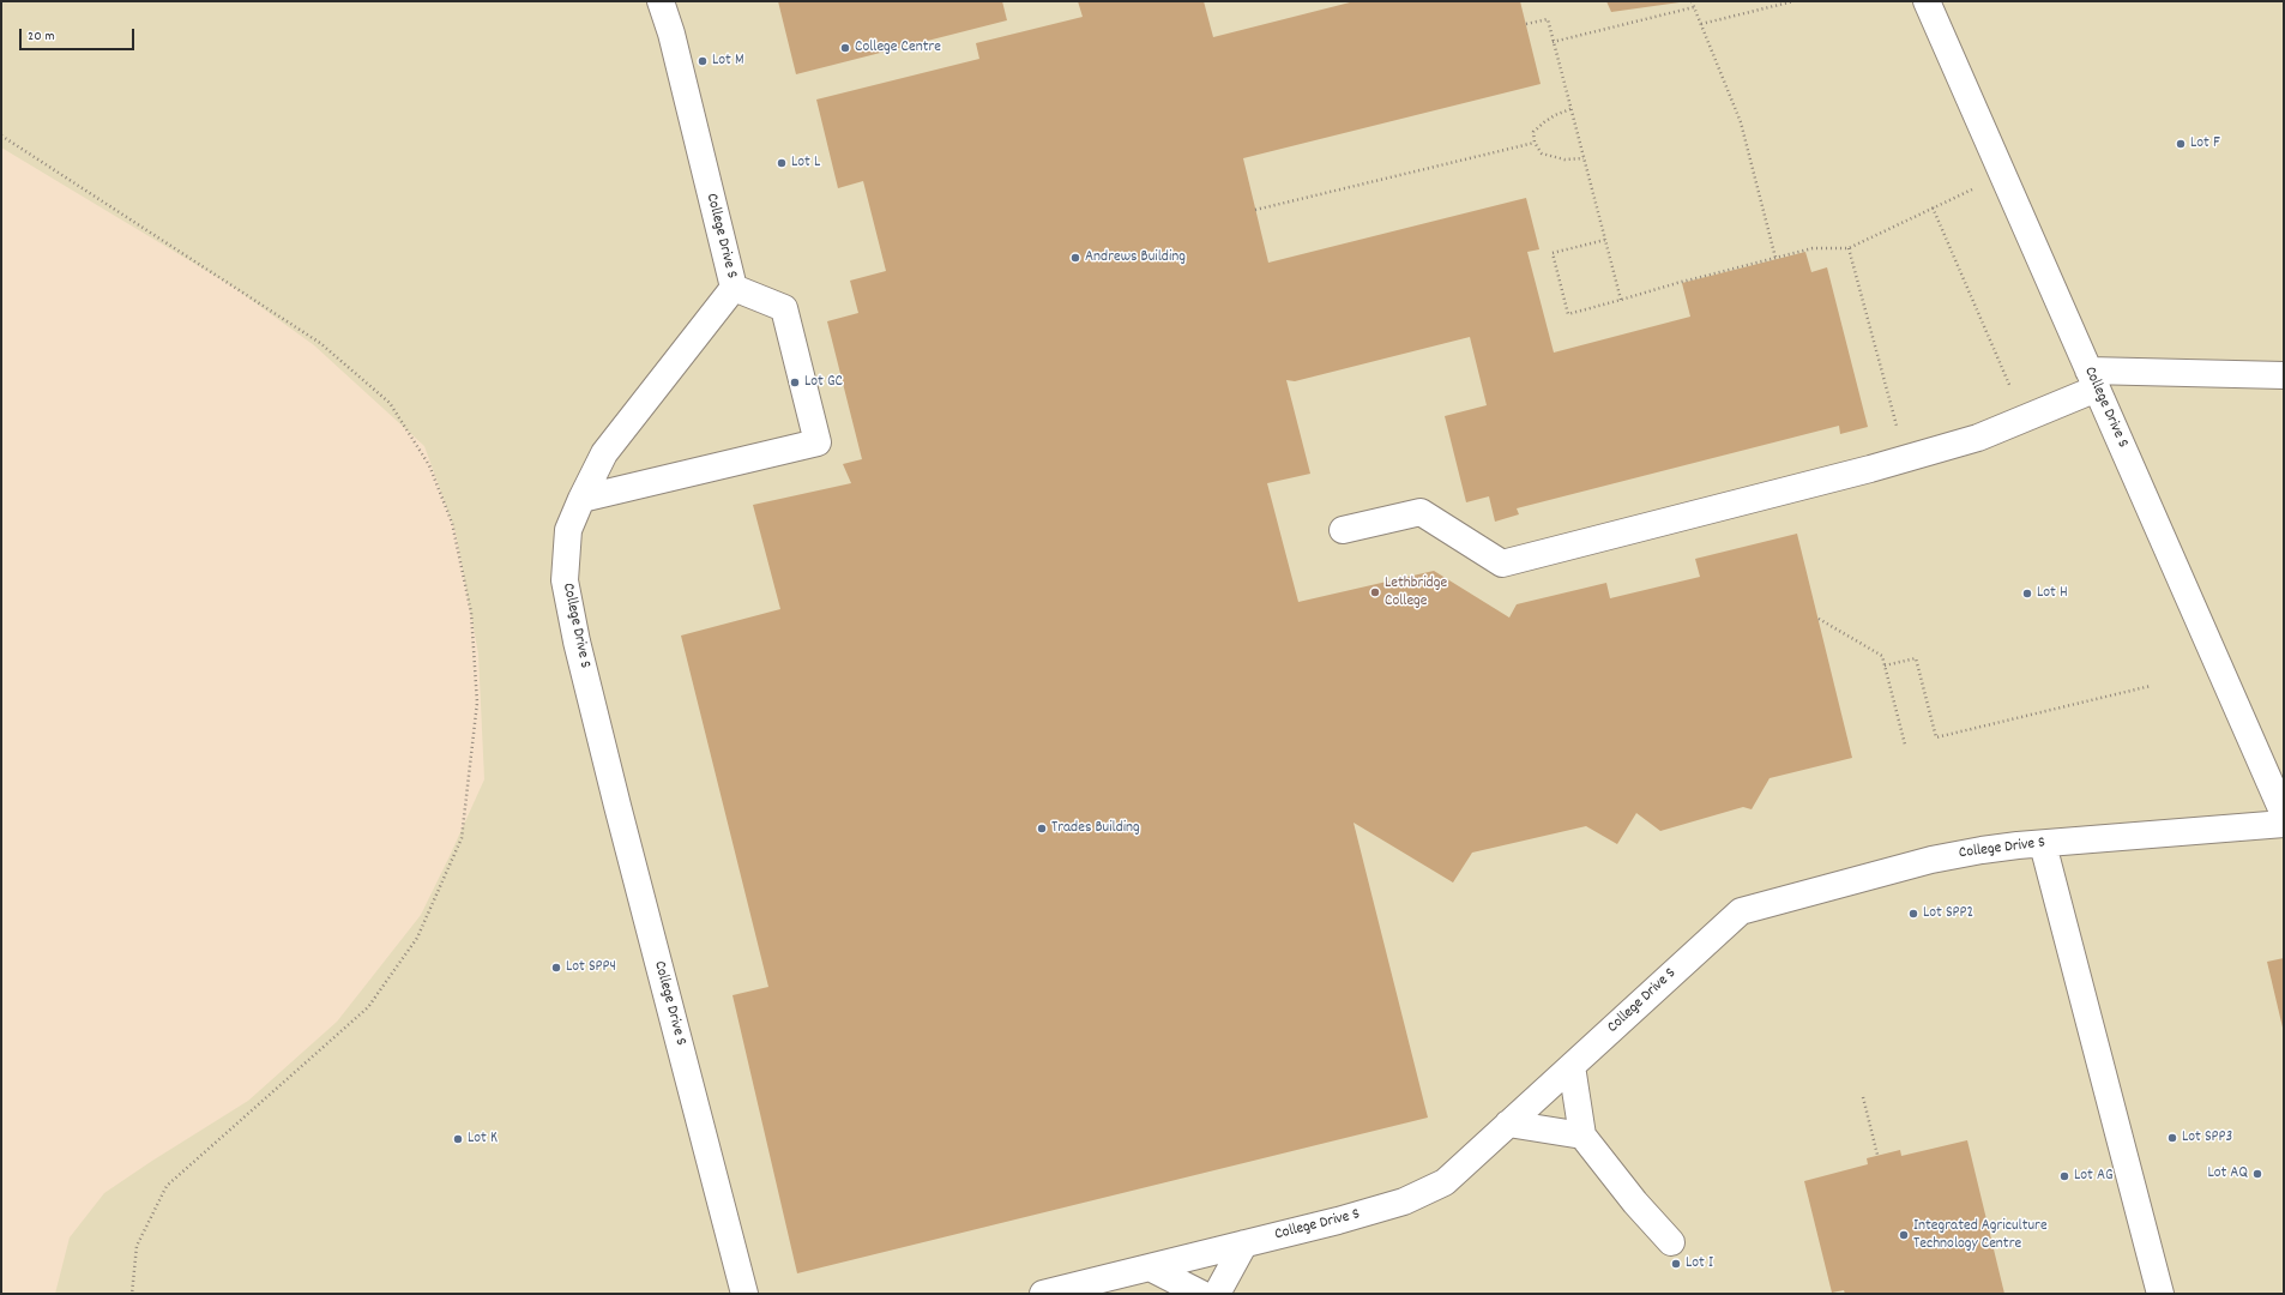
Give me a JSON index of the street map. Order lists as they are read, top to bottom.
{
  "streets": {
    "street": ["College Drive S"]
  },
  "places": [
    "College Centre",
    "Lot M",
    "Lot F",
    "Lot L",
    "Andrews Building",
    "Lot GC",
    "Lethbridge College",
    "Lot H",
    "Trades Building",
    "Lot SPP2",
    "Lot SPP4",
    "Lot SPP3",
    "Lot K",
    "Lot AQ",
    "Lot AG",
    "Integrated Agriculture Technology Centre",
    "Lot I"
  ],
  "scale_bar": "20 m"
}
